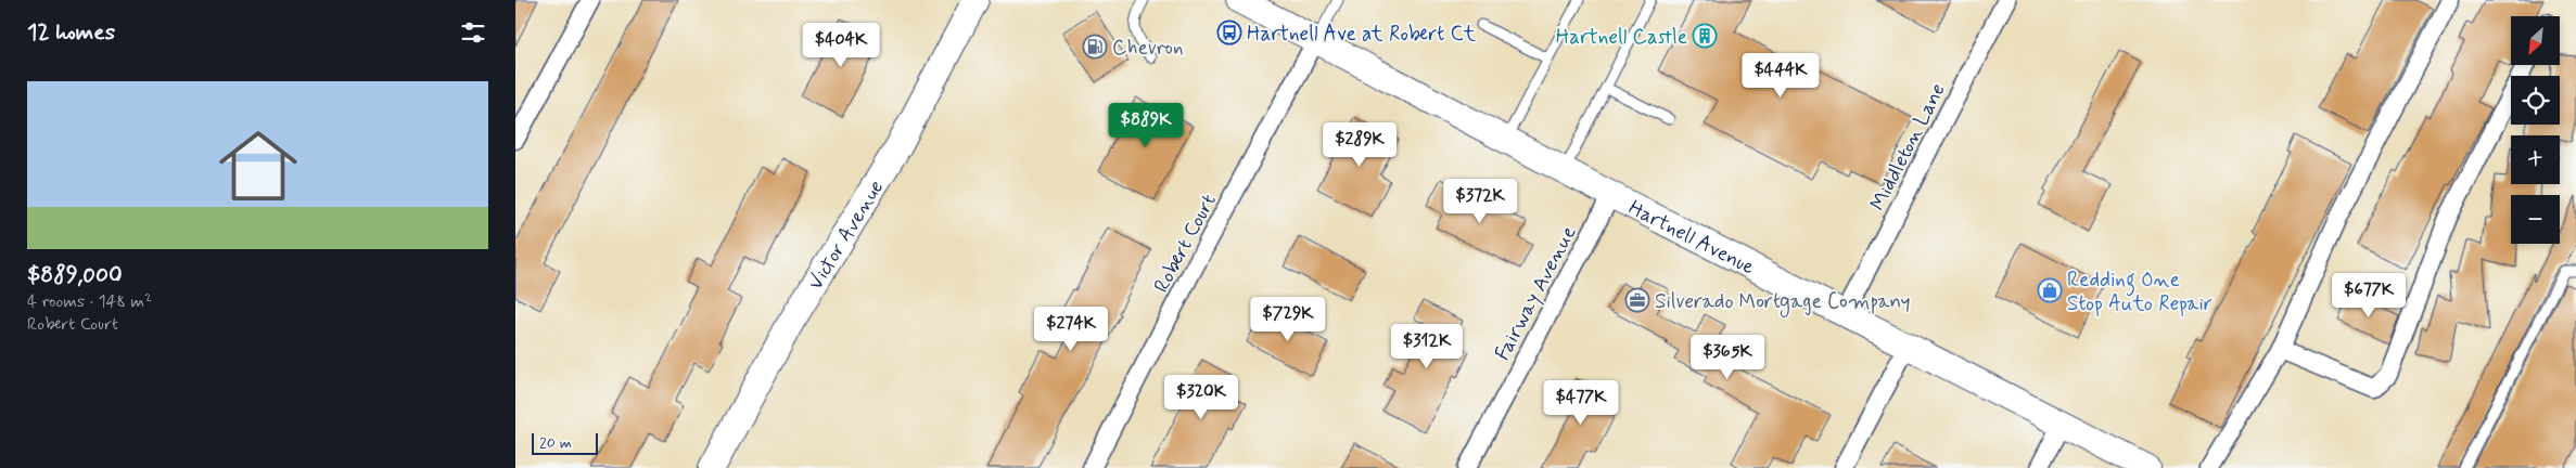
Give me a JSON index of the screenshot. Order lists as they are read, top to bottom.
{
  "streets": {
    "main road": ["Victor Avenue", "Hartnell Avenue"],
    "street": ["Middleton Lane", "Robert Court", "Fairway Avenue"]
  },
  "crossings": [
    ["Middleton Lane", "Hartnell Avenue"],
    ["Hartnell Avenue", "Robert Court"],
    ["Hartnell Avenue", "Fairway Avenue"]
  ],
  "places": {
    "bus stop": ["Hartnell Ave at Robert Ct"],
    "building": ["Hartnell Castle"],
    "fuel station": ["Chevron"],
    "shop": ["Redding One Stop Auto Repair"],
    "office": ["Silverado Mortgage Company"]
  },
  "scale_bar": "20 m",
  "north": "bottom left",
  "page": {
    "heading": "12 homes",
    "map_buttons": ["+", "−"],
    "price": [
      "$404K",
      "$444K",
      "$889K",
      "$289K",
      "$372K",
      "$677K",
      "$729K",
      "$274K",
      "$312K",
      "$365K",
      "$320K",
      "$477K"
    ],
    "list": [
      {
        "name": "$889,000",
        "note": "4 rooms · 148 m² · Robert Court"
      }
    ],
    "scale": "20 m"
  }
}
